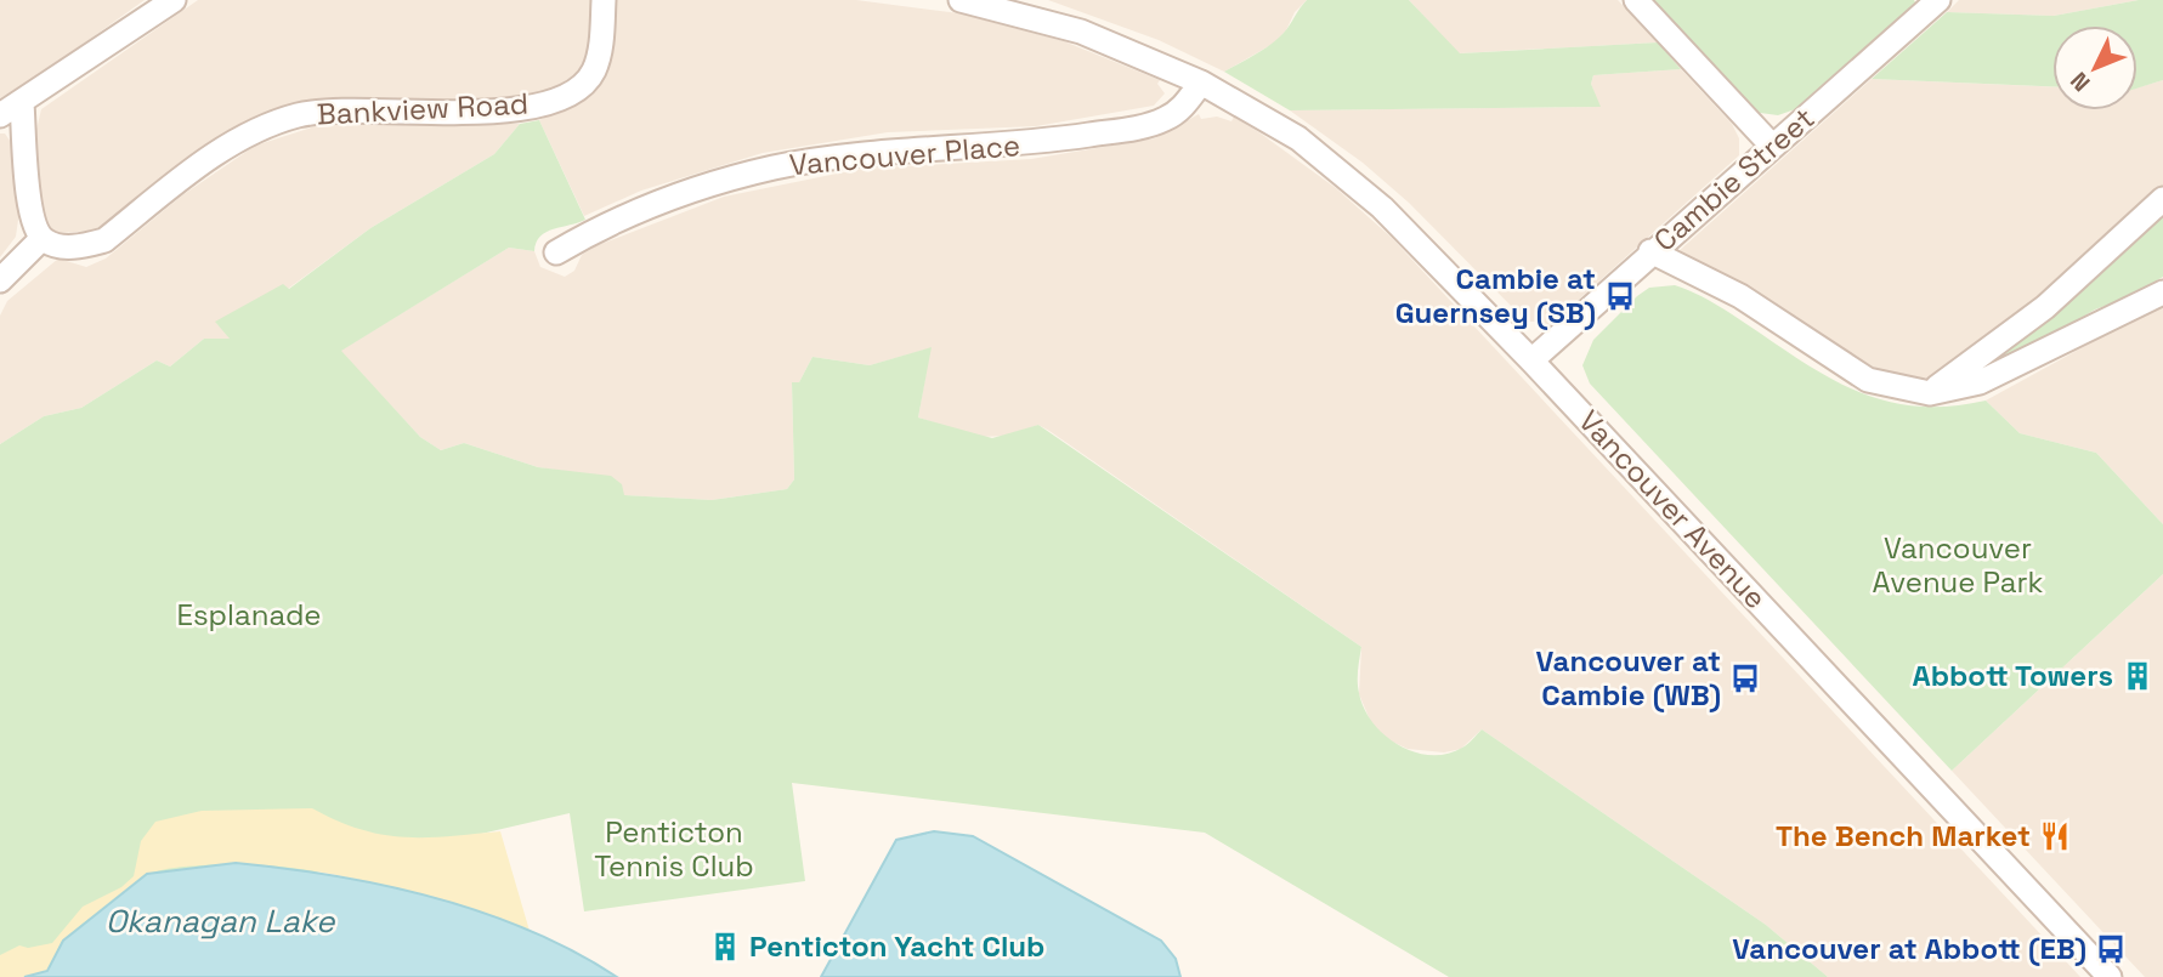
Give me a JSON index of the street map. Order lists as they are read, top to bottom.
{
  "streets": {
    "street": [
      "Bankview Road",
      "Vancouver Place",
      "Cambie Street",
      "Vancouver Avenue"
    ]
  },
  "crossings": [
    ["Vancouver Place", "Vancouver Avenue"],
    ["Cambie Street", "Vancouver Avenue"]
  ],
  "water": ["Okanagan Lake"],
  "parks": ["Vancouver Avenue Park", "Esplanade", "Penticton Tennis Club"],
  "places": {
    "bus stop": ["Cambie at Guernsey (SB)", "Vancouver at Cambie (WB)", "Vancouver at Abbott (EB)"],
    "building": ["Abbott Towers", "Penticton Yacht Club"],
    "restaurant": ["The Bench Market"]
  },
  "north": "bottom left"
}
